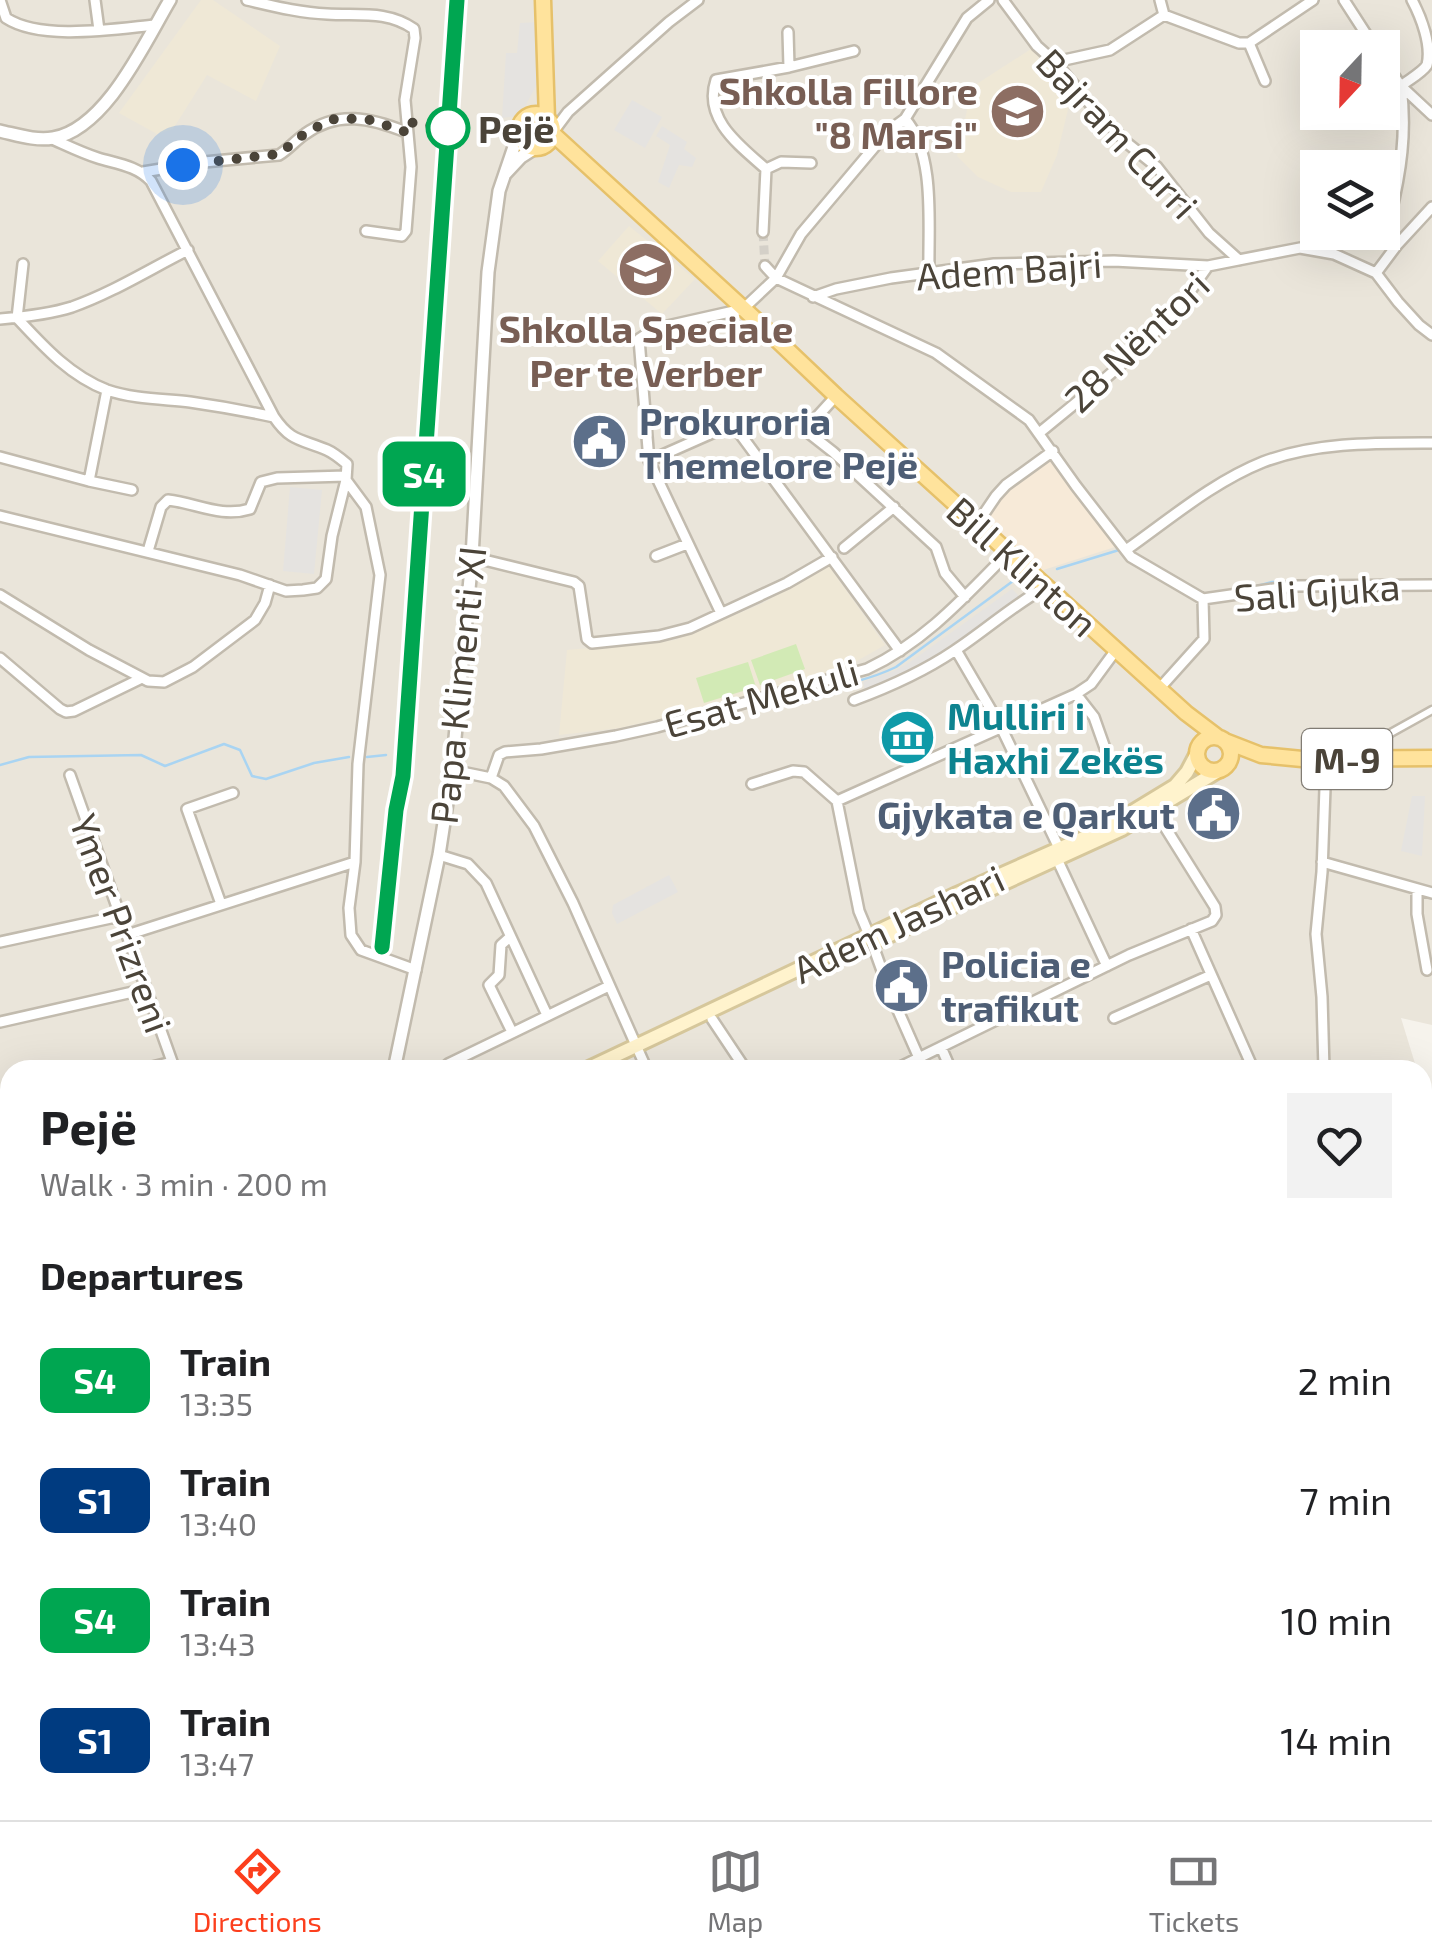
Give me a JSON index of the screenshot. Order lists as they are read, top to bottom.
{
  "streets": {
    "main road": [
      "Bill Klinton",
      "Papa Klimenti XI",
      "M-9",
      "Adem Jashari"
    ],
    "street": [
      "Bajram Curri",
      "Adem Bajri",
      "28 Nëntori",
      "Sali Gjuka",
      "Esat Mekuli",
      "Ymer Prizreni"
    ]
  },
  "crossings": [
    ["Bajram Curri", "28 Nëntori"],
    ["Adem Bajri", "28 Nëntori"],
    ["Bill Klinton", "Papa Klimenti XI"],
    ["Bill Klinton", "Esat Mekuli"],
    ["Bill Klinton", "M-9"],
    ["Bill Klinton", "Adem Jashari"],
    ["Papa Klimenti XI", "M-9"],
    ["M-9", "Adem Jashari"]
  ],
  "places": {
    "school or university": ["Shkolla Fillore \"8 Marsi\"", "Shkolla Speciale Per te Verber"],
    "other": ["Pejë"],
    "public building": ["Prokuroria Themelore Pejë", "Gjykata e Qarkut", "Policia e trafikut"],
    "museum": ["Mulliri i Haxhi Zekës"]
  },
  "north": "bottom",
  "page": {
    "on_map": "S4",
    "heading": [
      ["Pejë", "Walk · 3 min · 200 m"],
      "Departures"
    ],
    "list": [
      {
        "mark": "S4",
        "name": "Train",
        "note": "13:35",
        "value": "2 min"
      },
      {
        "mark": "S1",
        "name": "Train",
        "note": "13:40",
        "value": "7 min"
      },
      {
        "mark": "S4",
        "name": "Train",
        "note": "13:43",
        "value": "10 min"
      },
      {
        "mark": "S1",
        "name": "Train",
        "note": "13:47",
        "value": "14 min"
      }
    ],
    "tabs": ["Directions", "Map", "Tickets"]
  }
}
